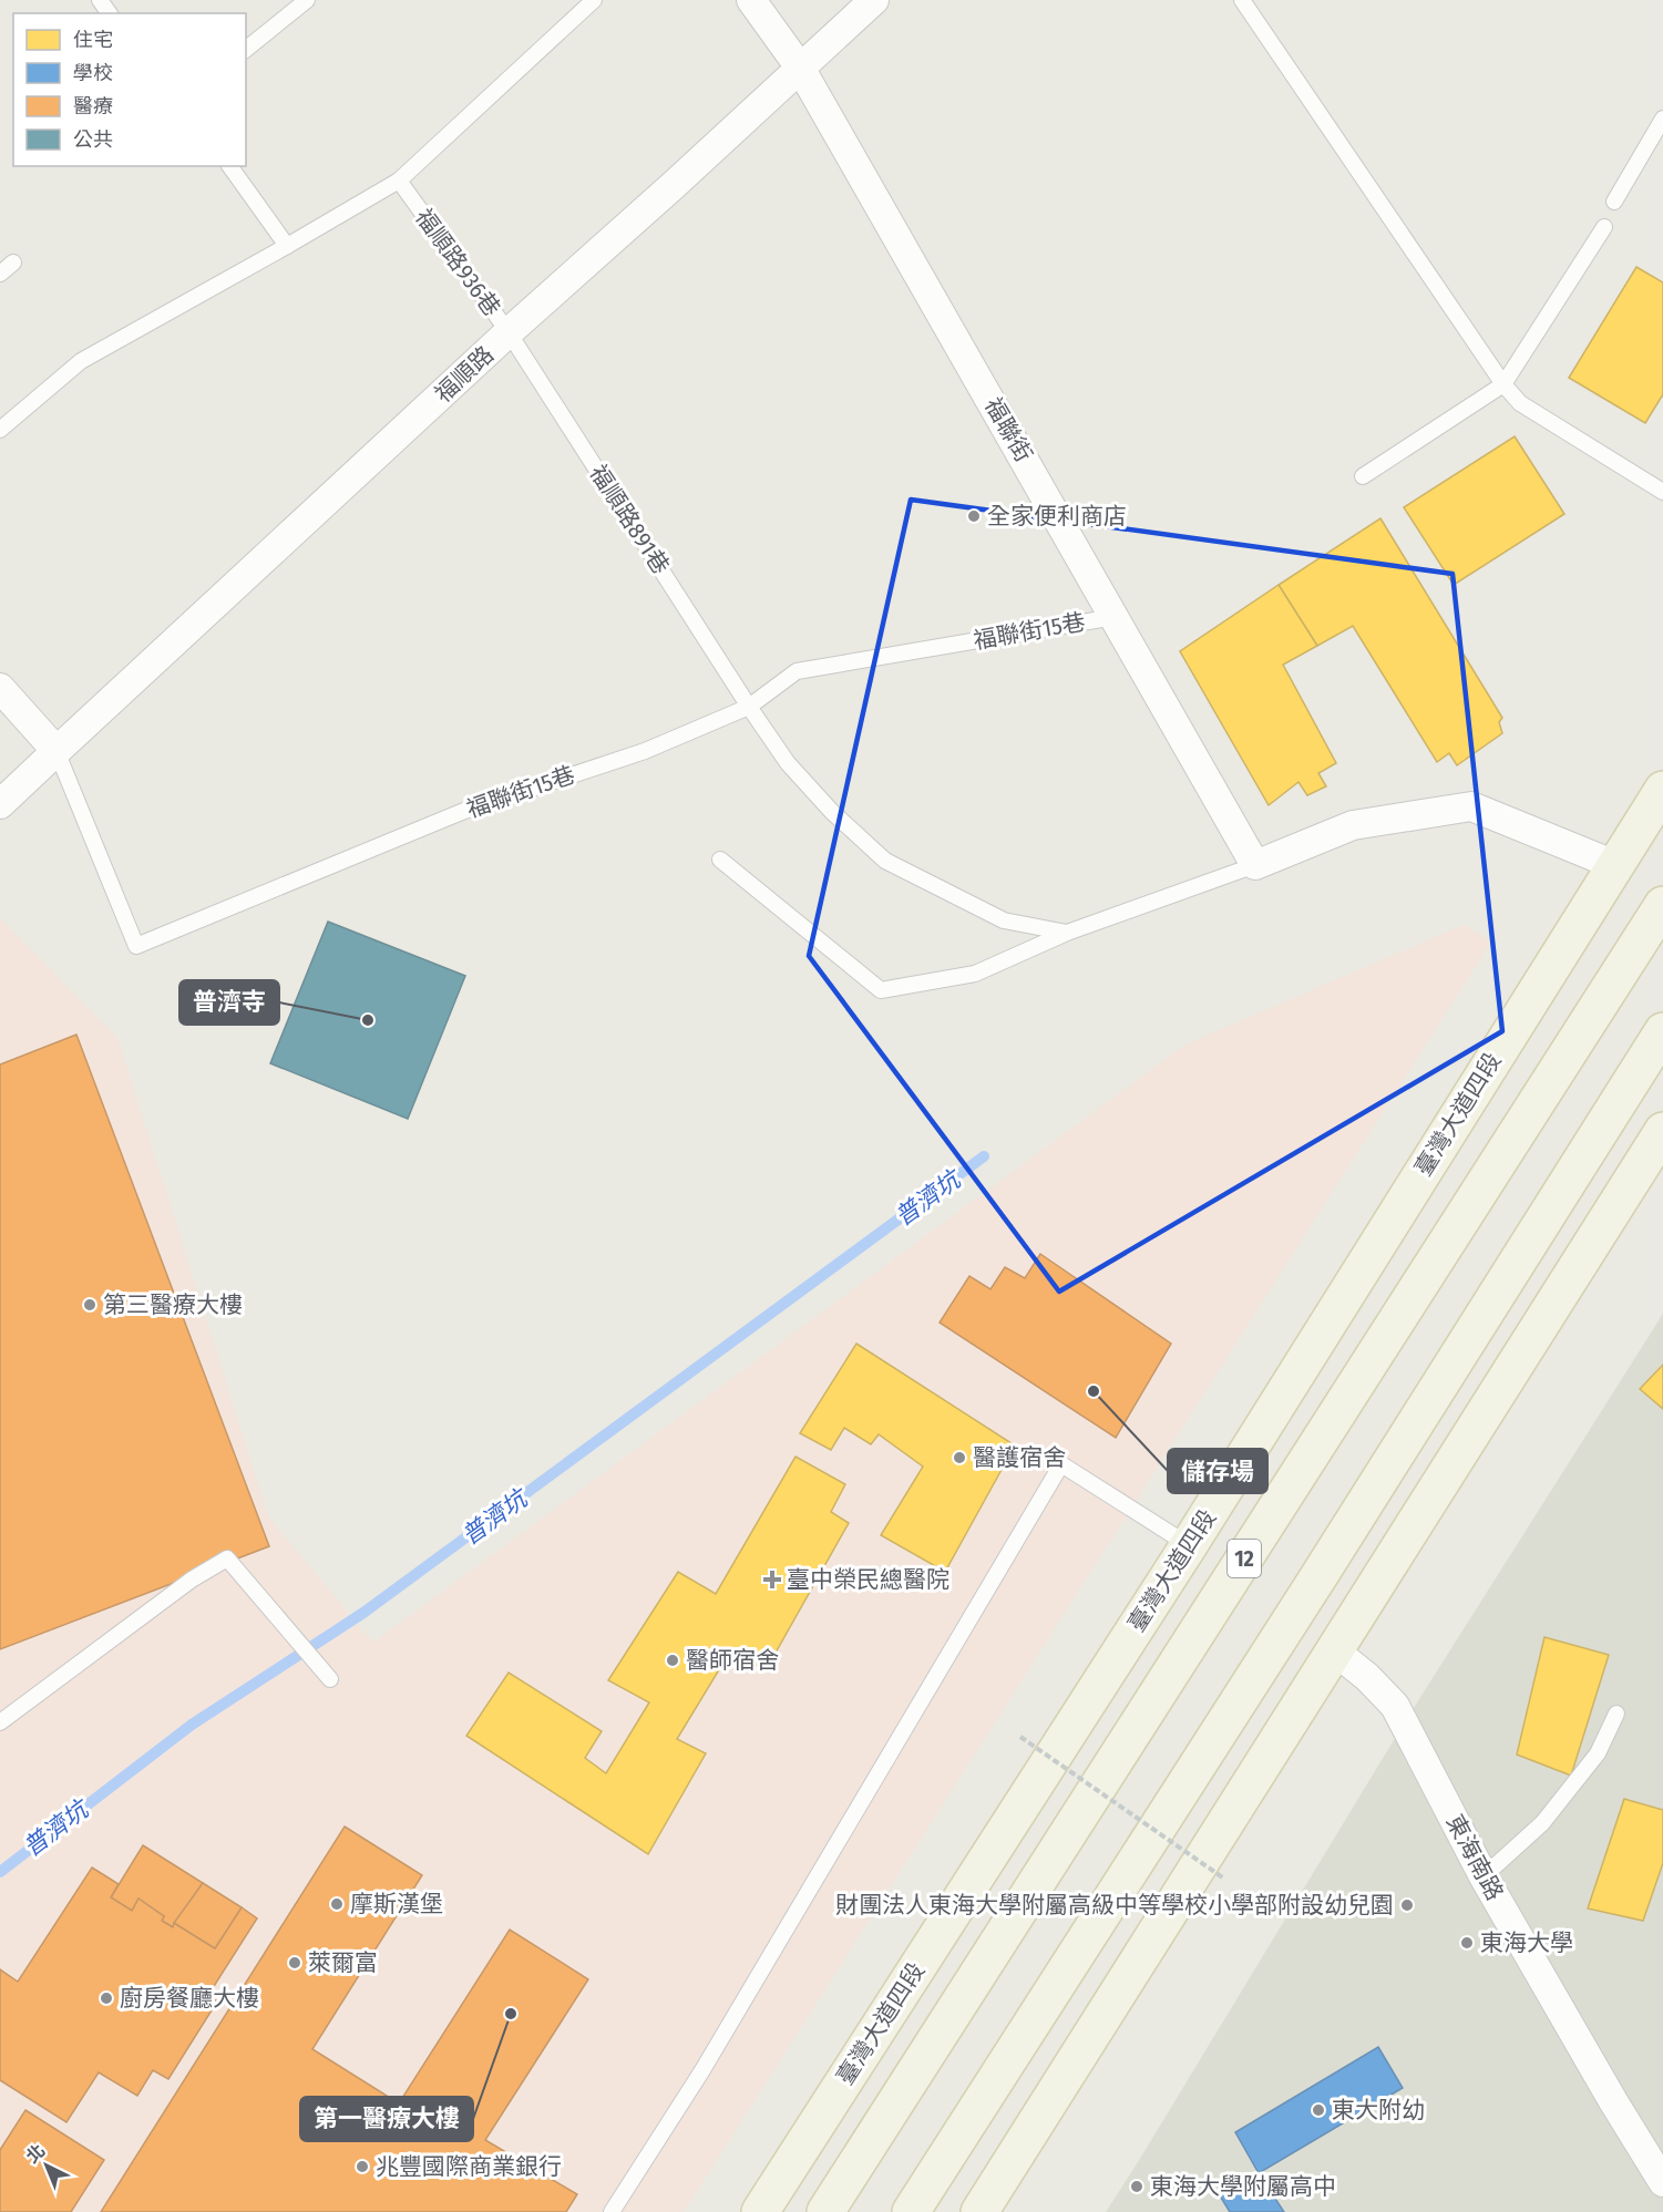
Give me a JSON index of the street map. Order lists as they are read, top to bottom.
{
  "streets": {
    "main road": ["臺灣大道四段", "12"],
    "street": ["福順路", "福聯街", "東海南路"],
    "lane": ["福順路936巷", "福順路891巷", "福聯街15巷"]
  },
  "crossings": [
    ["福順路936巷", "福順路"],
    ["福順路936巷", "福順路891巷"],
    ["福順路", "福聯街"],
    ["福順路", "福順路891巷"],
    ["福順路", "福聯街15巷"],
    ["福聯街", "福聯街15巷"],
    ["福順路891巷", "福聯街15巷"]
  ],
  "water": ["普濟坑"],
  "places": {
    "other": [
      "全家便利商店",
      "普濟寺",
      "第三醫療大樓",
      "儲存場",
      "醫護宿舍",
      "醫師宿舍",
      "摩斯漢堡",
      "財團法人東海大學附屬高級中等學校小學部附設幼兒園",
      "東海大學",
      "萊爾富",
      "廚房餐廳大樓",
      "第一醫療大樓",
      "東大附幼",
      "兆豐國際商業銀行",
      "東海大學附屬高中"
    ],
    "health": ["臺中榮民總醫院"]
  },
  "legend": [
    "住宅",
    "學校",
    "醫療",
    "公共"
  ],
  "north": "top left"
}
